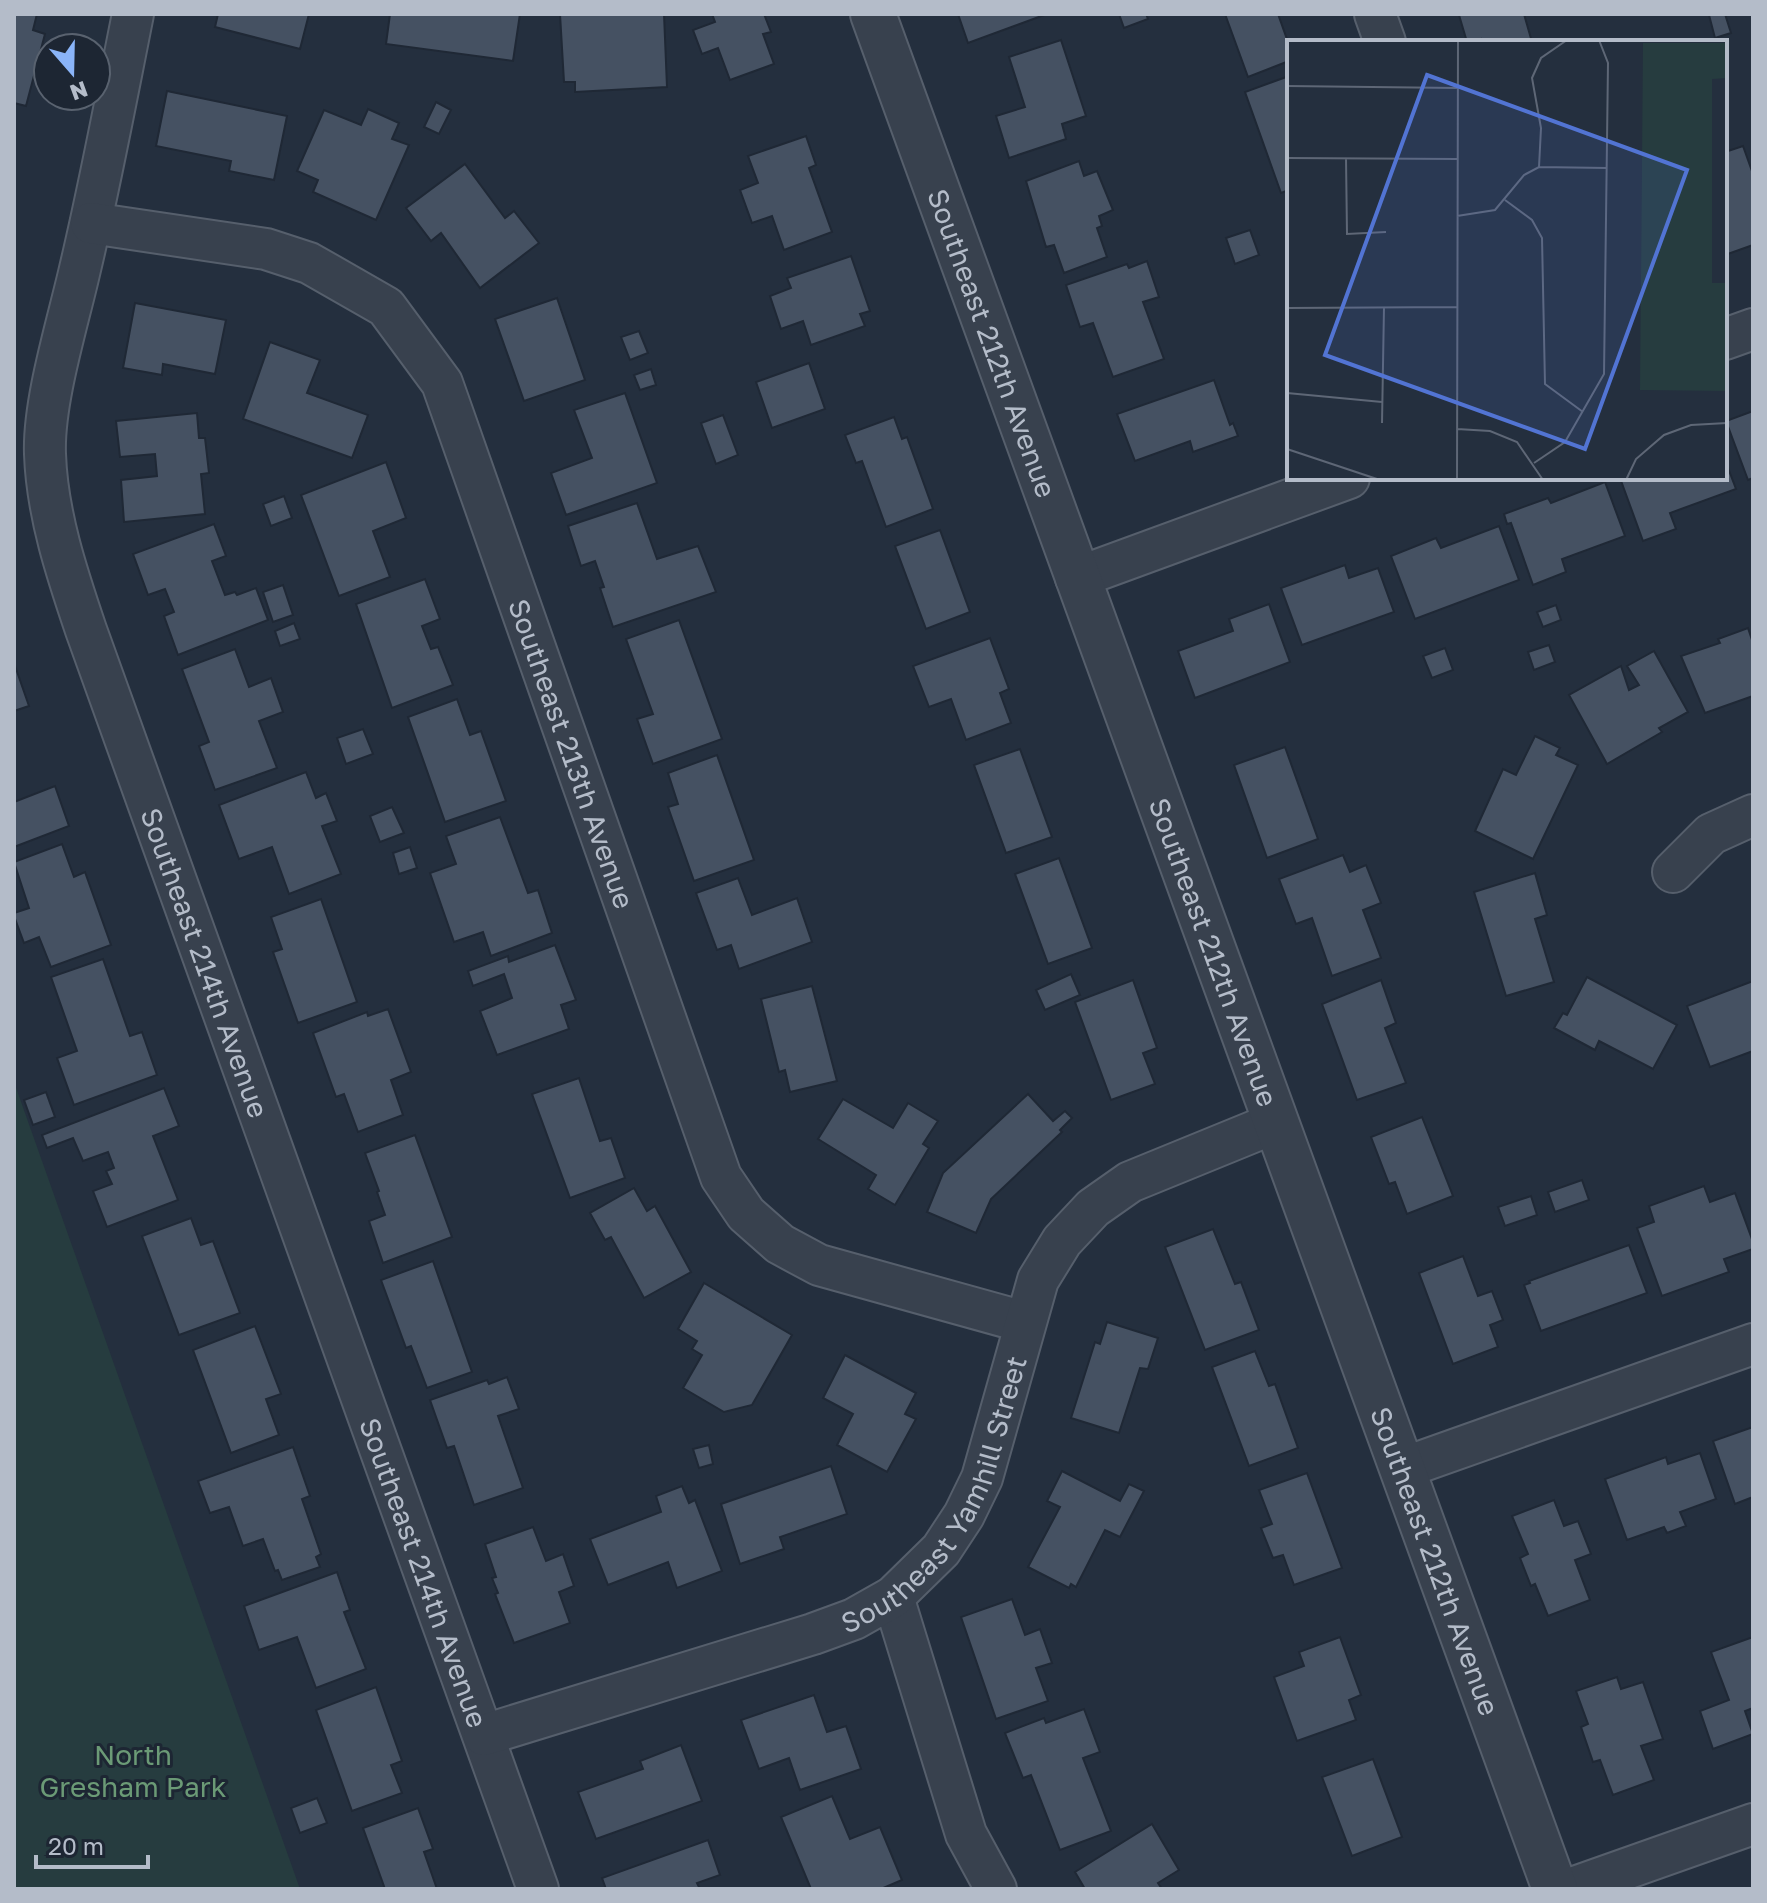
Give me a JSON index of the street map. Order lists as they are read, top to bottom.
{
  "streets": {
    "street": [
      "Southeast 212th Avenue",
      "Southeast 213th Avenue",
      "Southeast 214th Avenue",
      "Southeast Yamhill Street"
    ]
  },
  "crossings": [
    ["Southeast 212th Avenue", "Southeast Yamhill Street"],
    ["Southeast 213th Avenue", "Southeast 214th Avenue"],
    ["Southeast 213th Avenue", "Southeast Yamhill Street"],
    ["Southeast 214th Avenue", "Southeast Yamhill Street"]
  ],
  "parks": ["North Gresham Park"],
  "scale_bar": "20 m",
  "north": "bottom"
}
